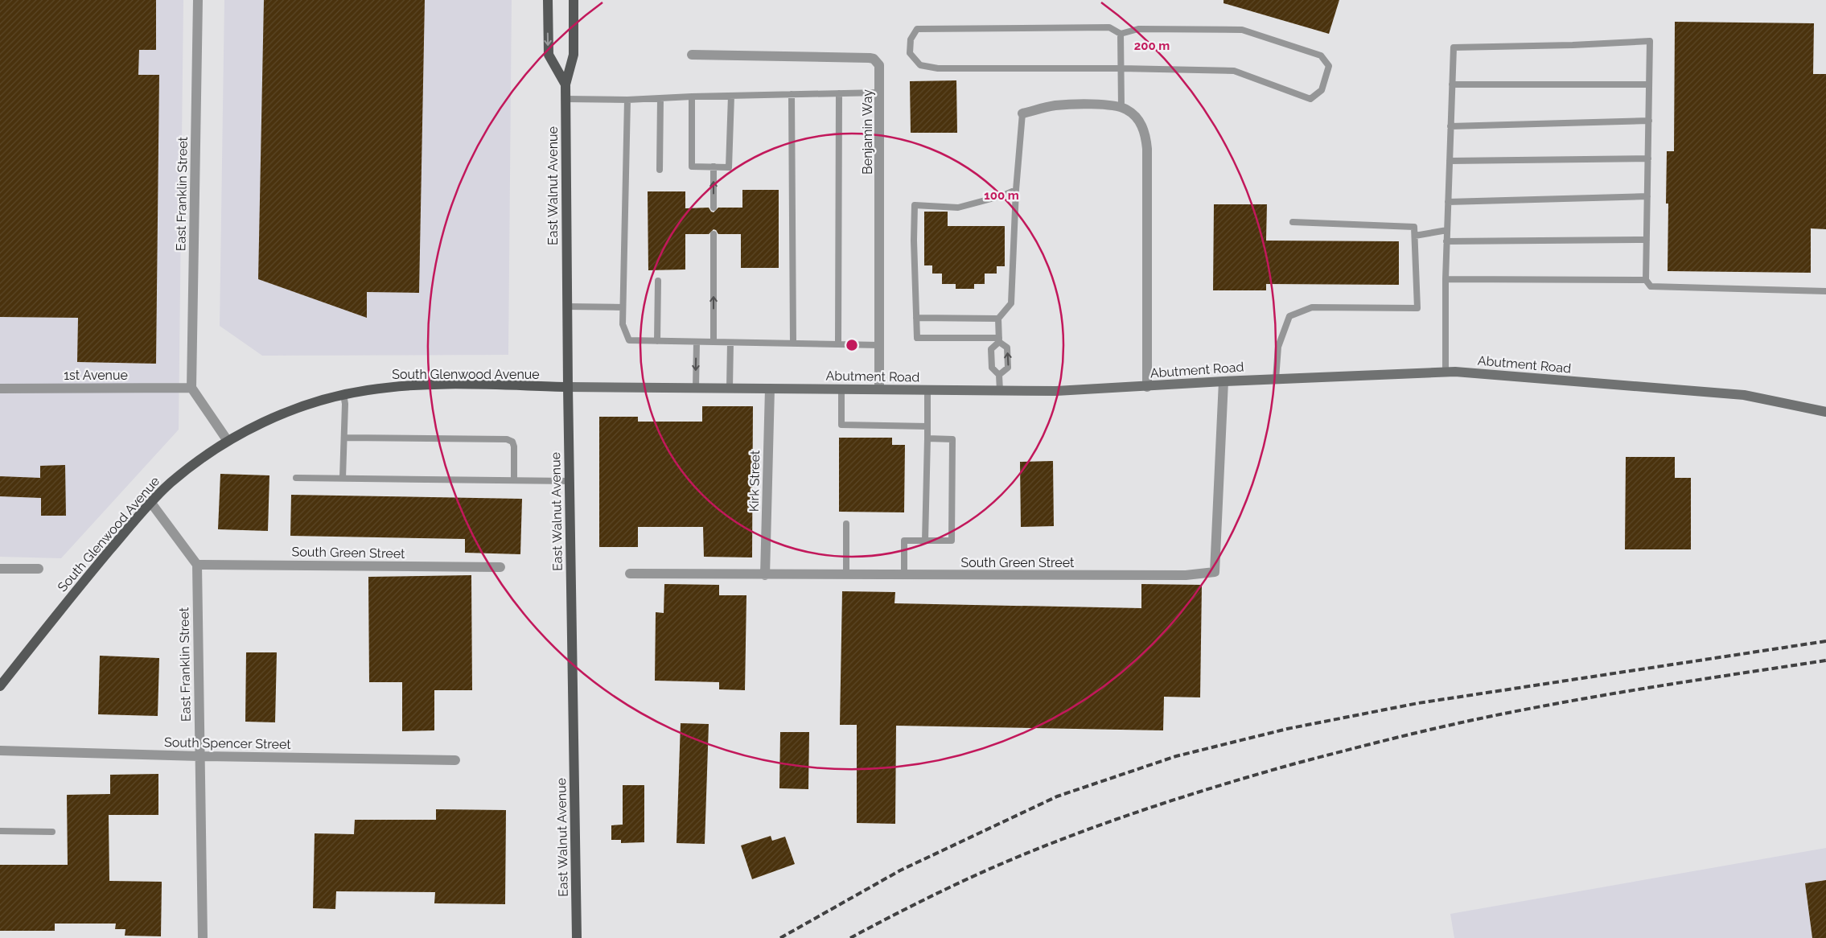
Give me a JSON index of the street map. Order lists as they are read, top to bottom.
{
  "streets": {
    "main road": ["East Walnut Avenue", "Abutment Road", "South Glenwood Avenue"],
    "street": [
      "Benjamin Way",
      "East Franklin Street",
      "1st Avenue",
      "Kirk Street",
      "South Green Street",
      "South Spencer Street"
    ]
  },
  "crossings": [
    ["Benjamin Way", "Abutment Road"],
    ["East Walnut Avenue", "Abutment Road"],
    ["East Walnut Avenue", "South Glenwood Avenue"],
    ["East Franklin Street", "1st Avenue"],
    ["East Franklin Street", "South Green Street"],
    ["East Franklin Street", "South Spencer Street"],
    ["Abutment Road", "South Glenwood Avenue"],
    ["Abutment Road", "Kirk Street"],
    ["Abutment Road", "South Green Street"],
    ["Kirk Street", "South Green Street"]
  ],
  "rings": ["200 m", "100 m"]
}
